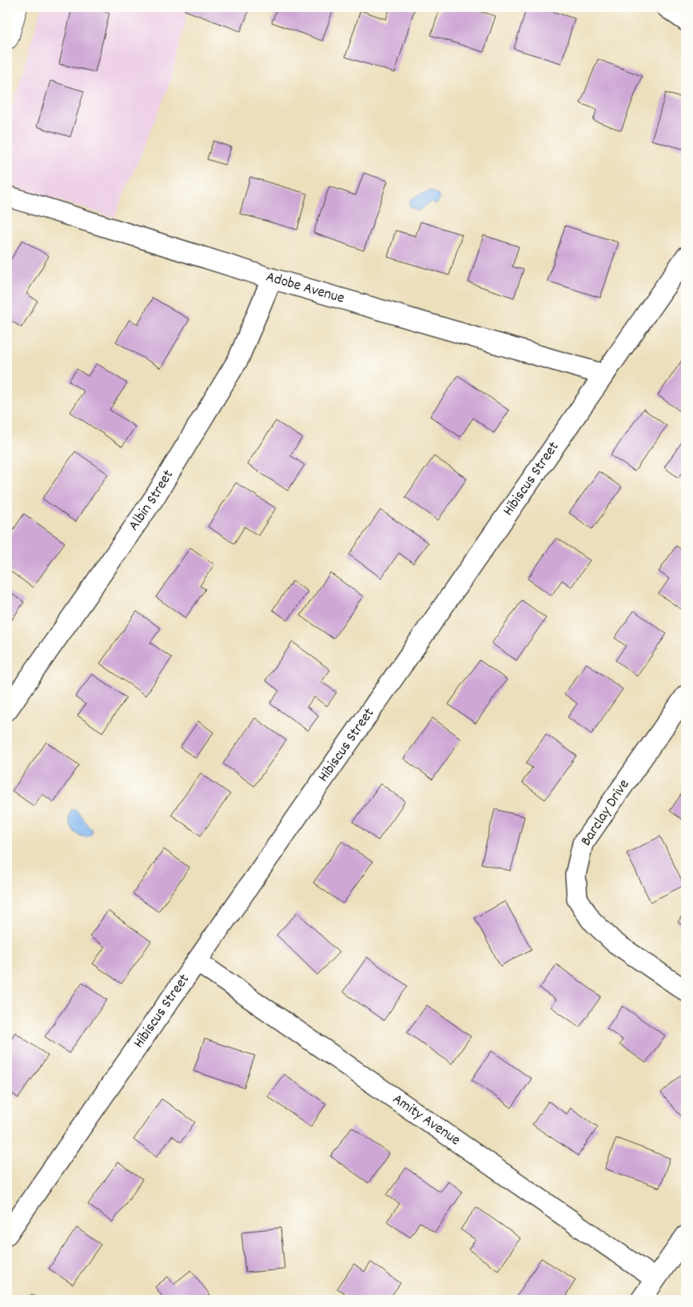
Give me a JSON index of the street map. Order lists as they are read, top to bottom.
{
  "streets": {
    "street": [
      "Adobe Avenue",
      "Hibiscus Street",
      "Albin Street",
      "Barclay Drive",
      "Amity Avenue"
    ]
  },
  "crossings": [
    ["Adobe Avenue", "Hibiscus Street"],
    ["Adobe Avenue", "Albin Street"],
    ["Hibiscus Street", "Amity Avenue"]
  ]
}
